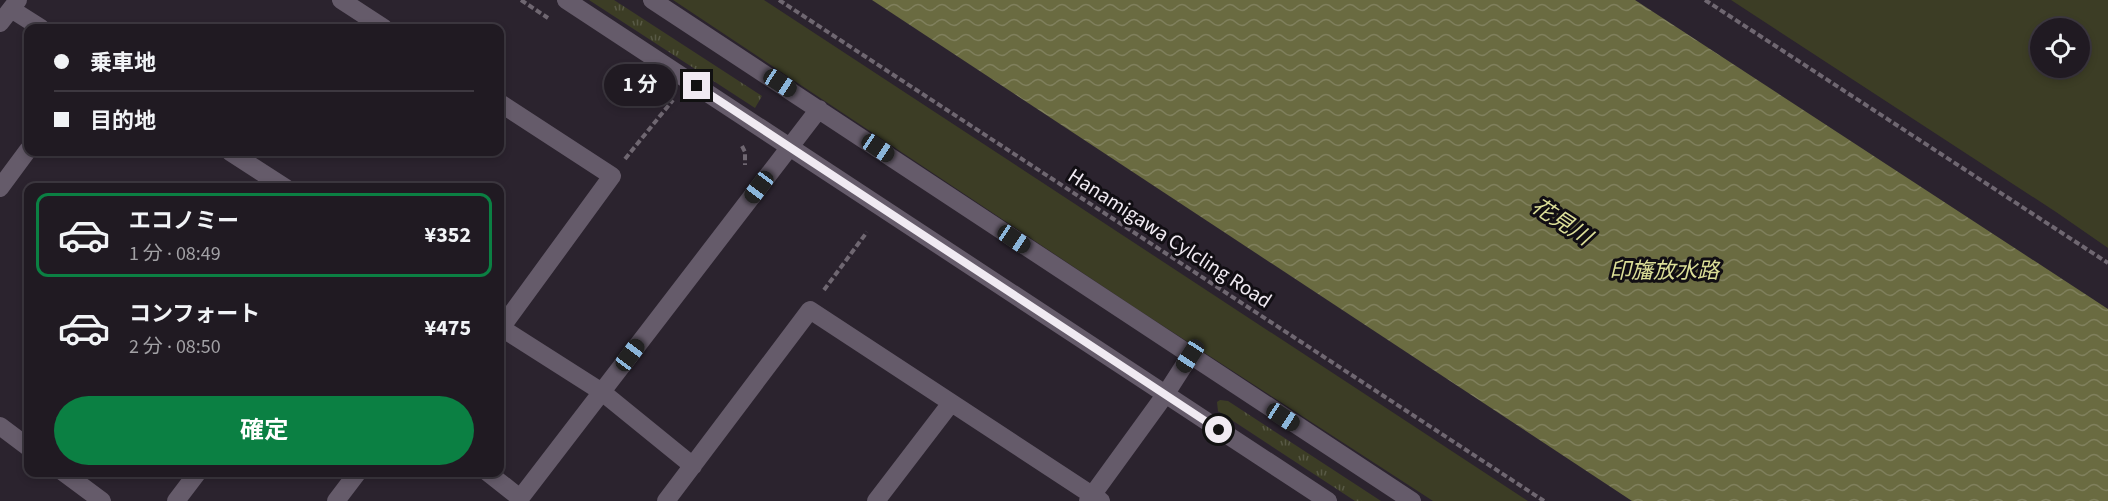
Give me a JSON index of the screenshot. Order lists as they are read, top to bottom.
{
  "streets": {
    "path": ["Hanamigawa Cylcling Road"]
  },
  "water": ["花見川", "印旛放水路"],
  "page": {
    "banner": ["乗車地", "目的地"],
    "bubble": "1 分",
    "list": [
      {
        "name": "エコノミー",
        "note": "1 分 · 08:49",
        "value": "¥352"
      },
      {
        "name": "コンフォート",
        "note": "2 分 · 08:50",
        "value": "¥475"
      }
    ],
    "buttons": "確定"
  }
}
